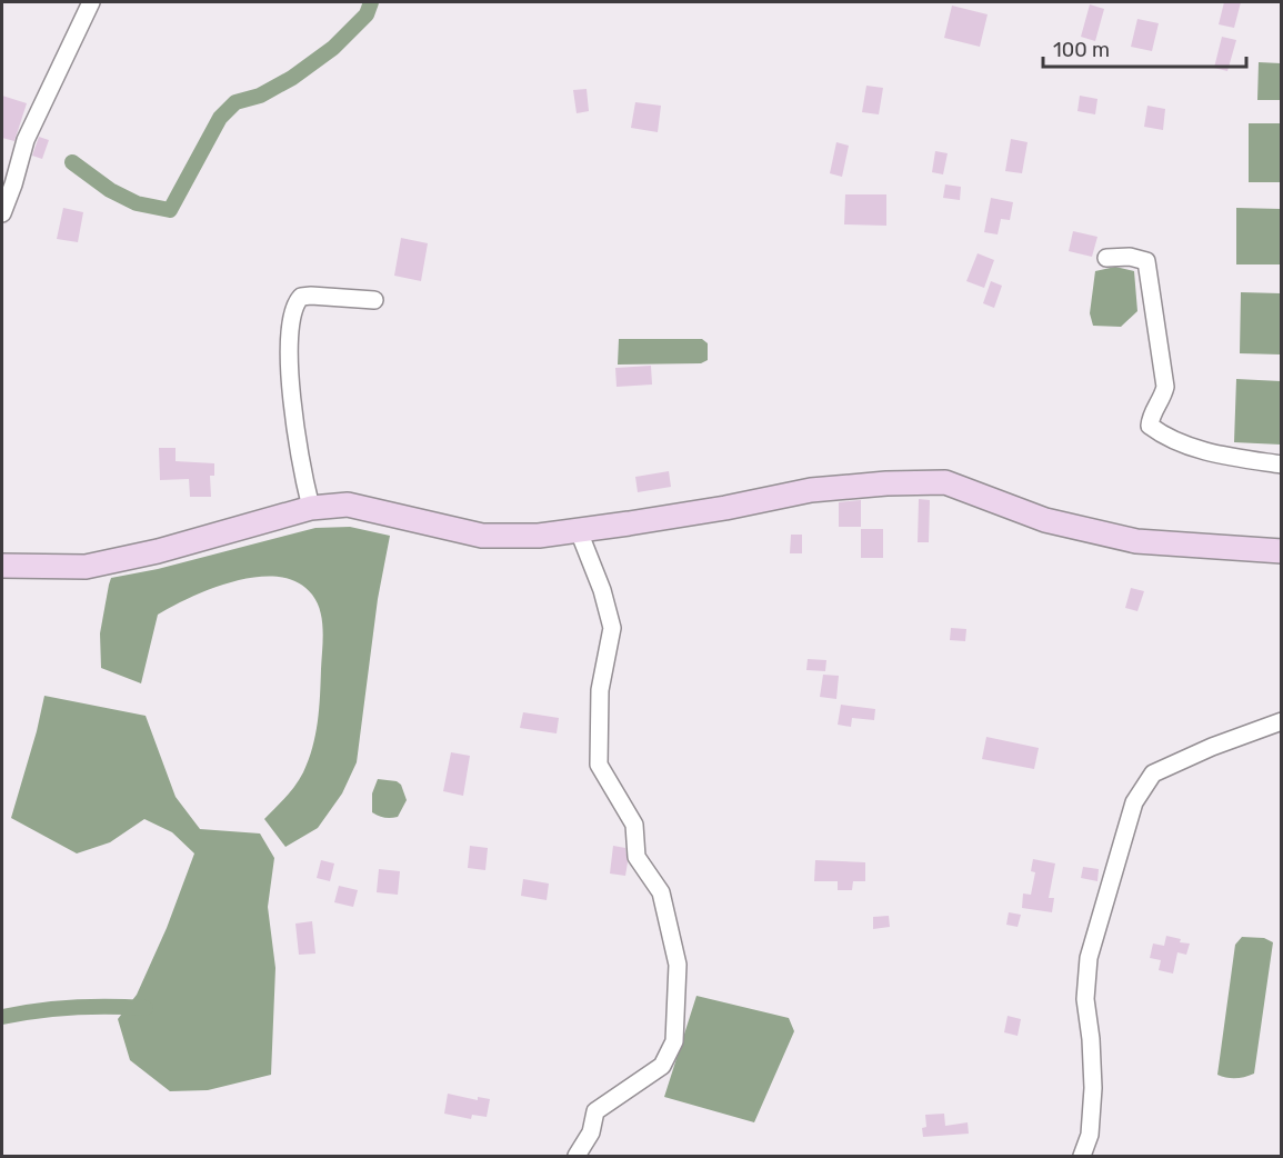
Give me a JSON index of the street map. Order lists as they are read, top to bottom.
{
  "scale_bar": "100 m"
}
